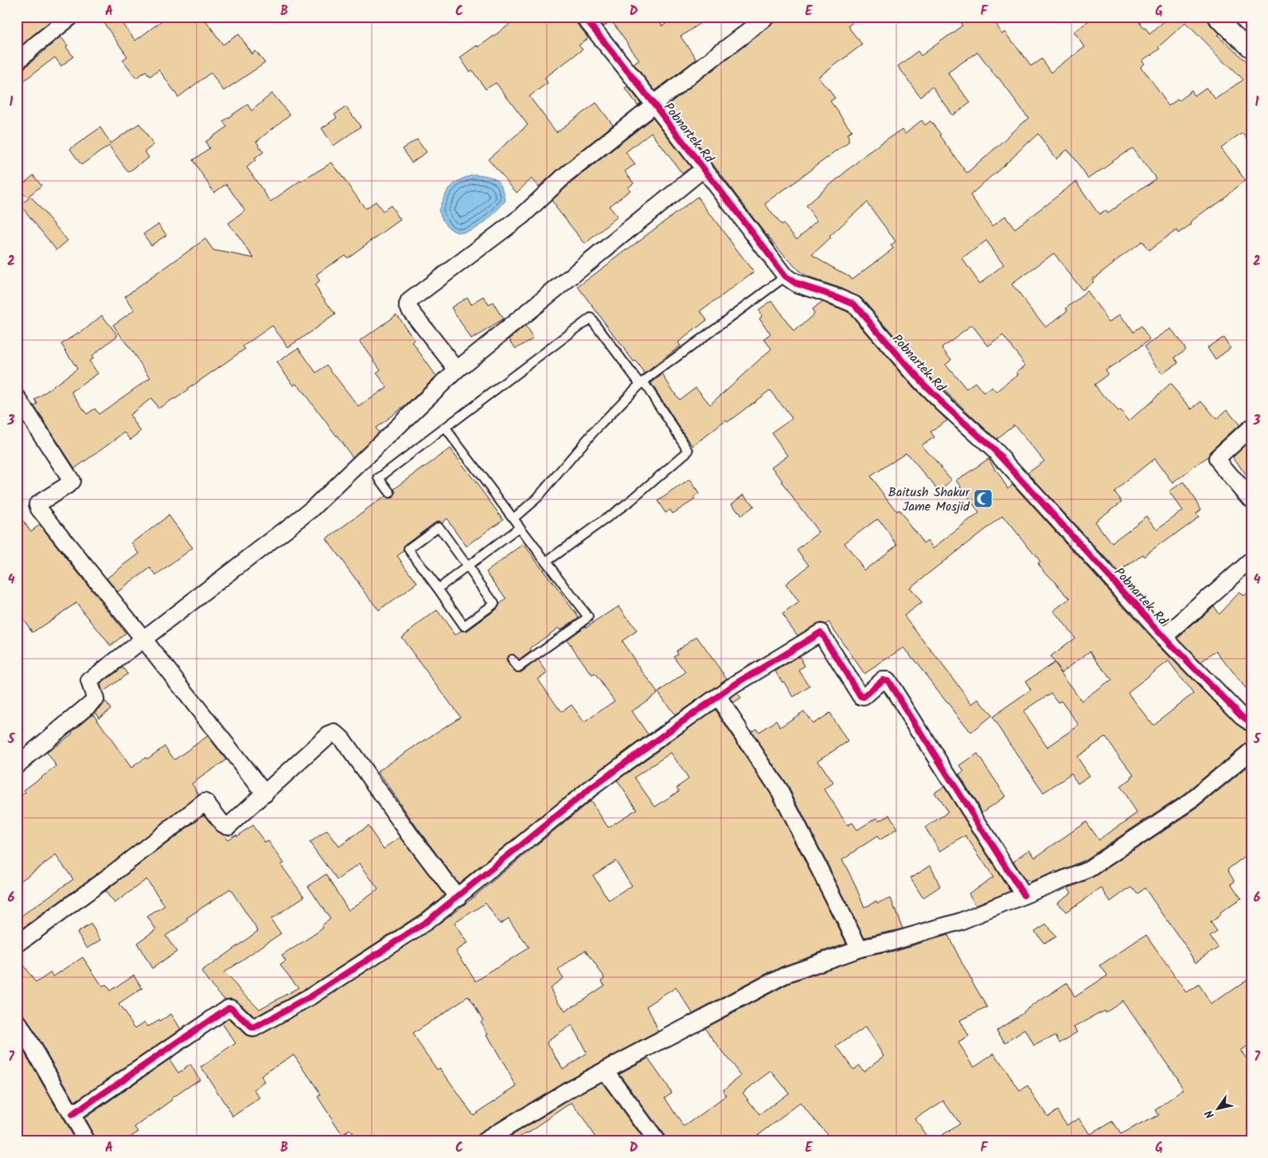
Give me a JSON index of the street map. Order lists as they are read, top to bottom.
{
  "streets": {
    "street": ["Pobnartek Rd"]
  },
  "places": {
    "mosque": ["Baitush Shakur Jame Mosjid"]
  },
  "north": "bottom left",
  "grid": {
    "columns": [
      "A",
      "B",
      "C",
      "D",
      "E",
      "F",
      "G"
    ],
    "rows": [
      "1",
      "2",
      "3",
      "4",
      "5",
      "6",
      "7"
    ]
  }
}
